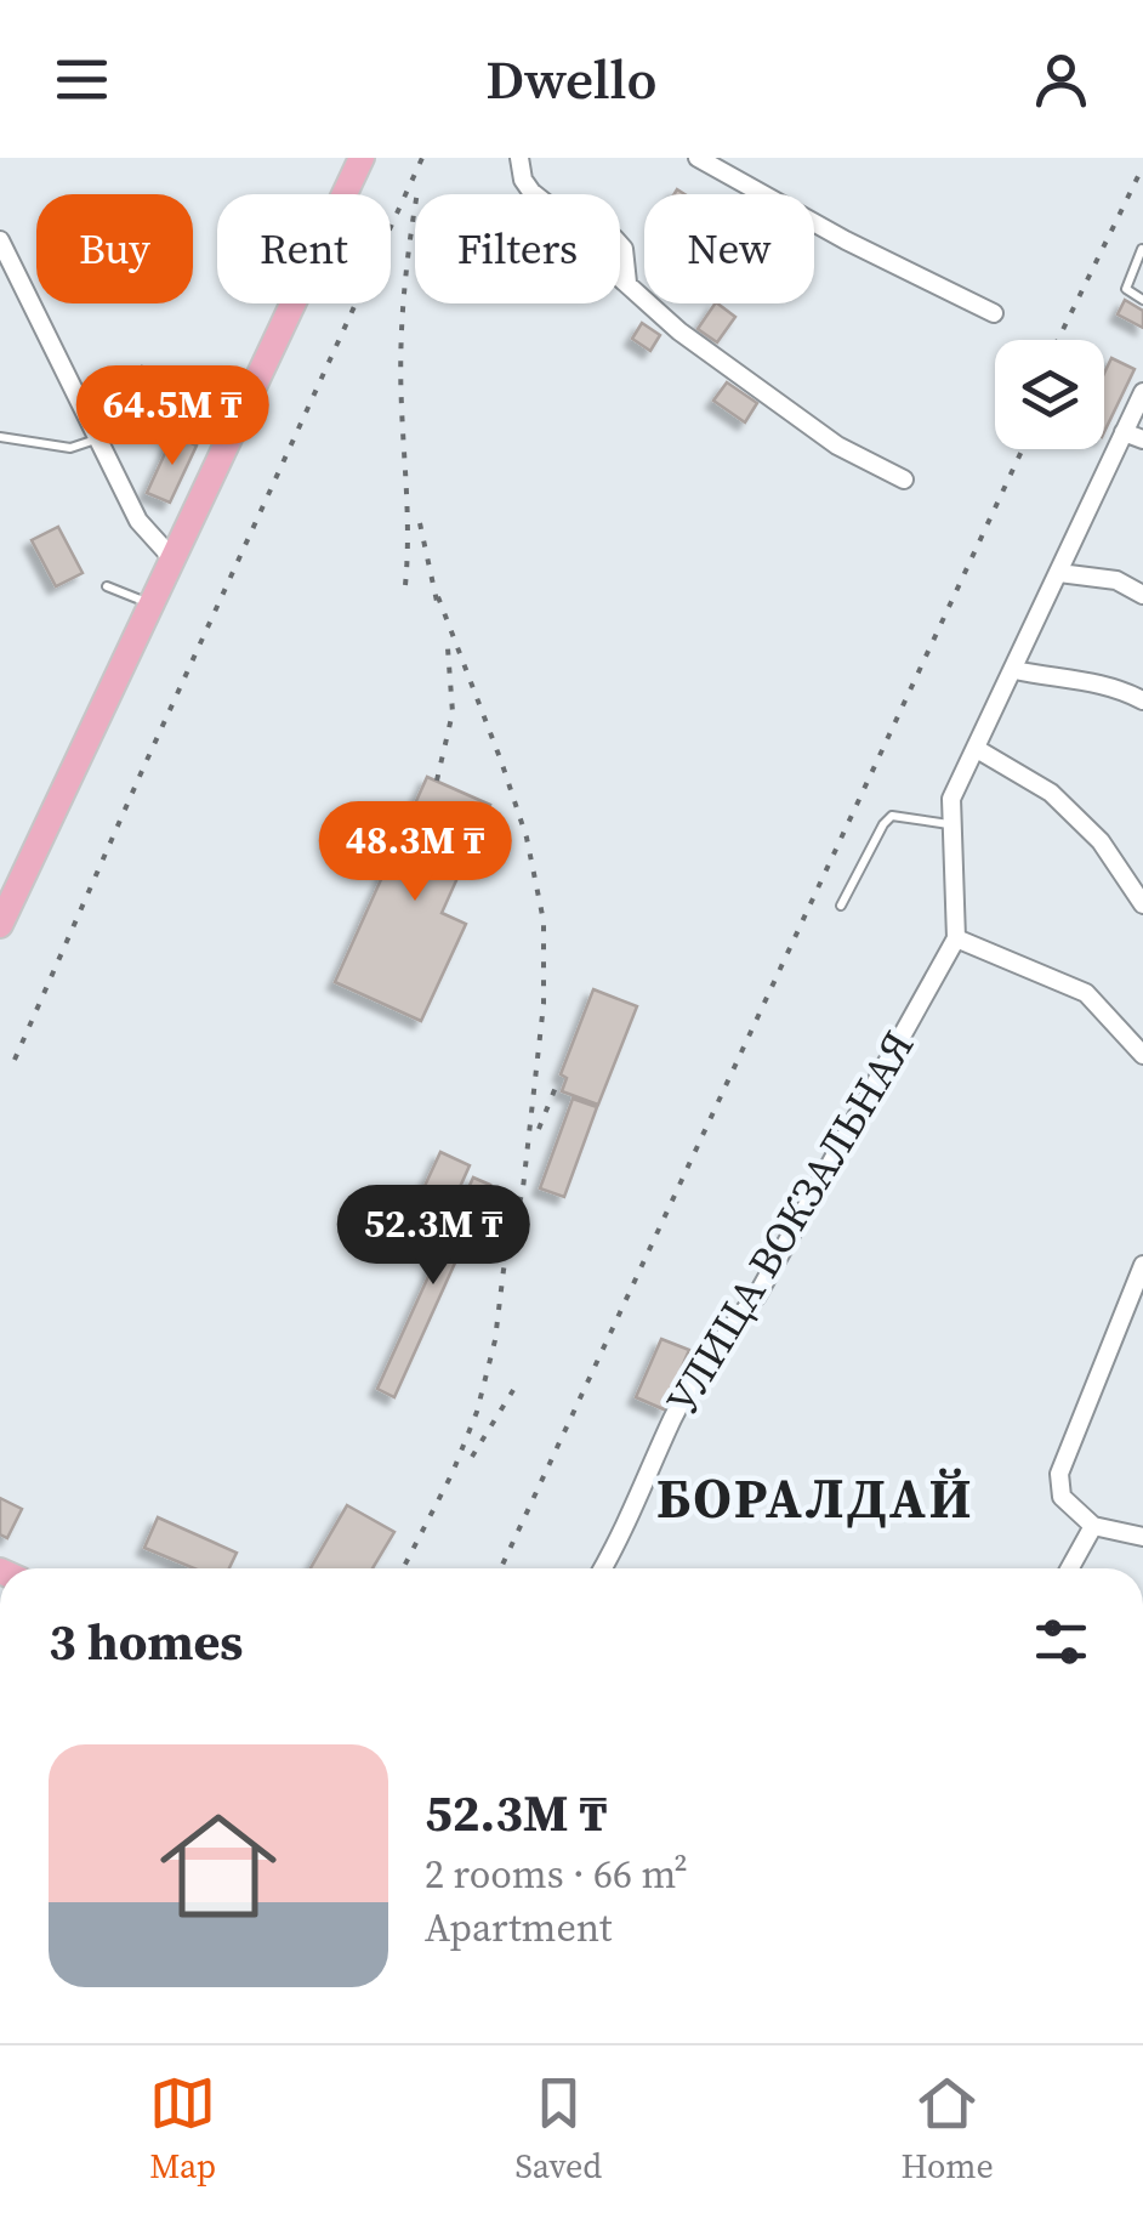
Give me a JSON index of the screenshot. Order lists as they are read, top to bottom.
{
  "streets": {
    "street": ["УЛИЦА ВОКЗАЛЬНАЯ"]
  },
  "districts": ["БОРАЛДАЙ"],
  "page": {
    "header": "Dwello",
    "chip": [
      "Buy",
      "Rent",
      "Filters",
      "New"
    ],
    "price": ["64.5M ₸", "48.3M ₸", "52.3M ₸"],
    "heading": "3 homes",
    "list": [
      {
        "name": "52.3M ₸",
        "note": "2 rooms · 66 m² · Apartment"
      }
    ],
    "tabs": ["Map", "Saved", "Home"]
  }
}
